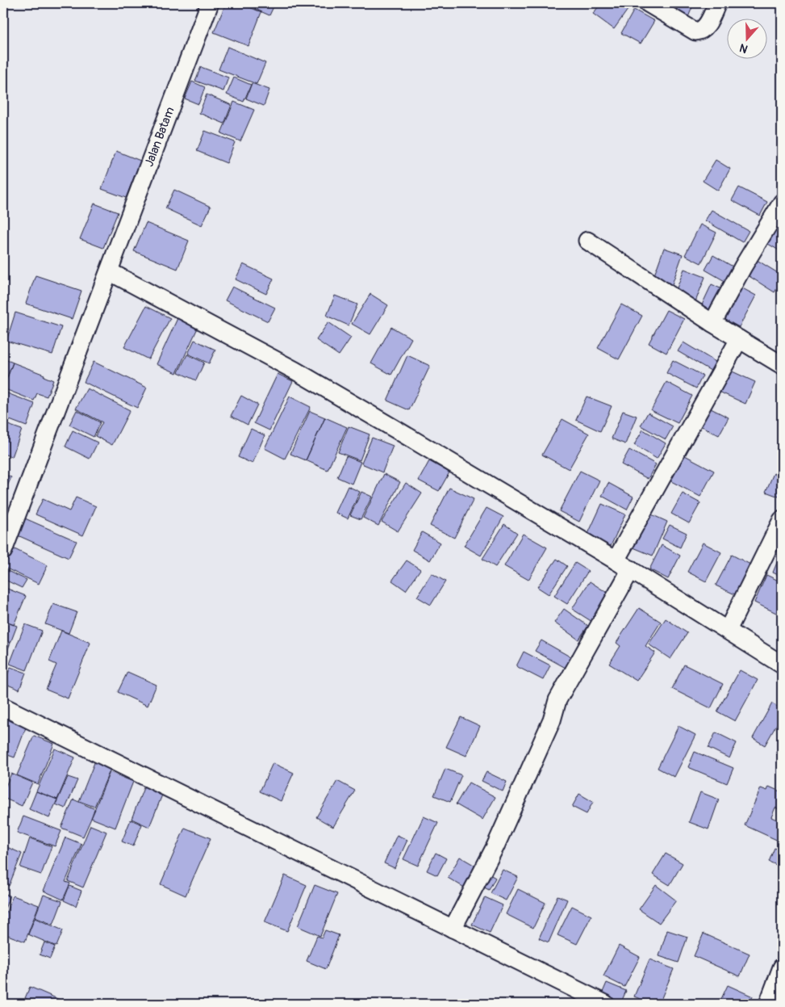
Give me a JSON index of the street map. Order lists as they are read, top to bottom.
{
  "streets": {
    "street": ["Jalan Batam"]
  },
  "north": "bottom"
}
